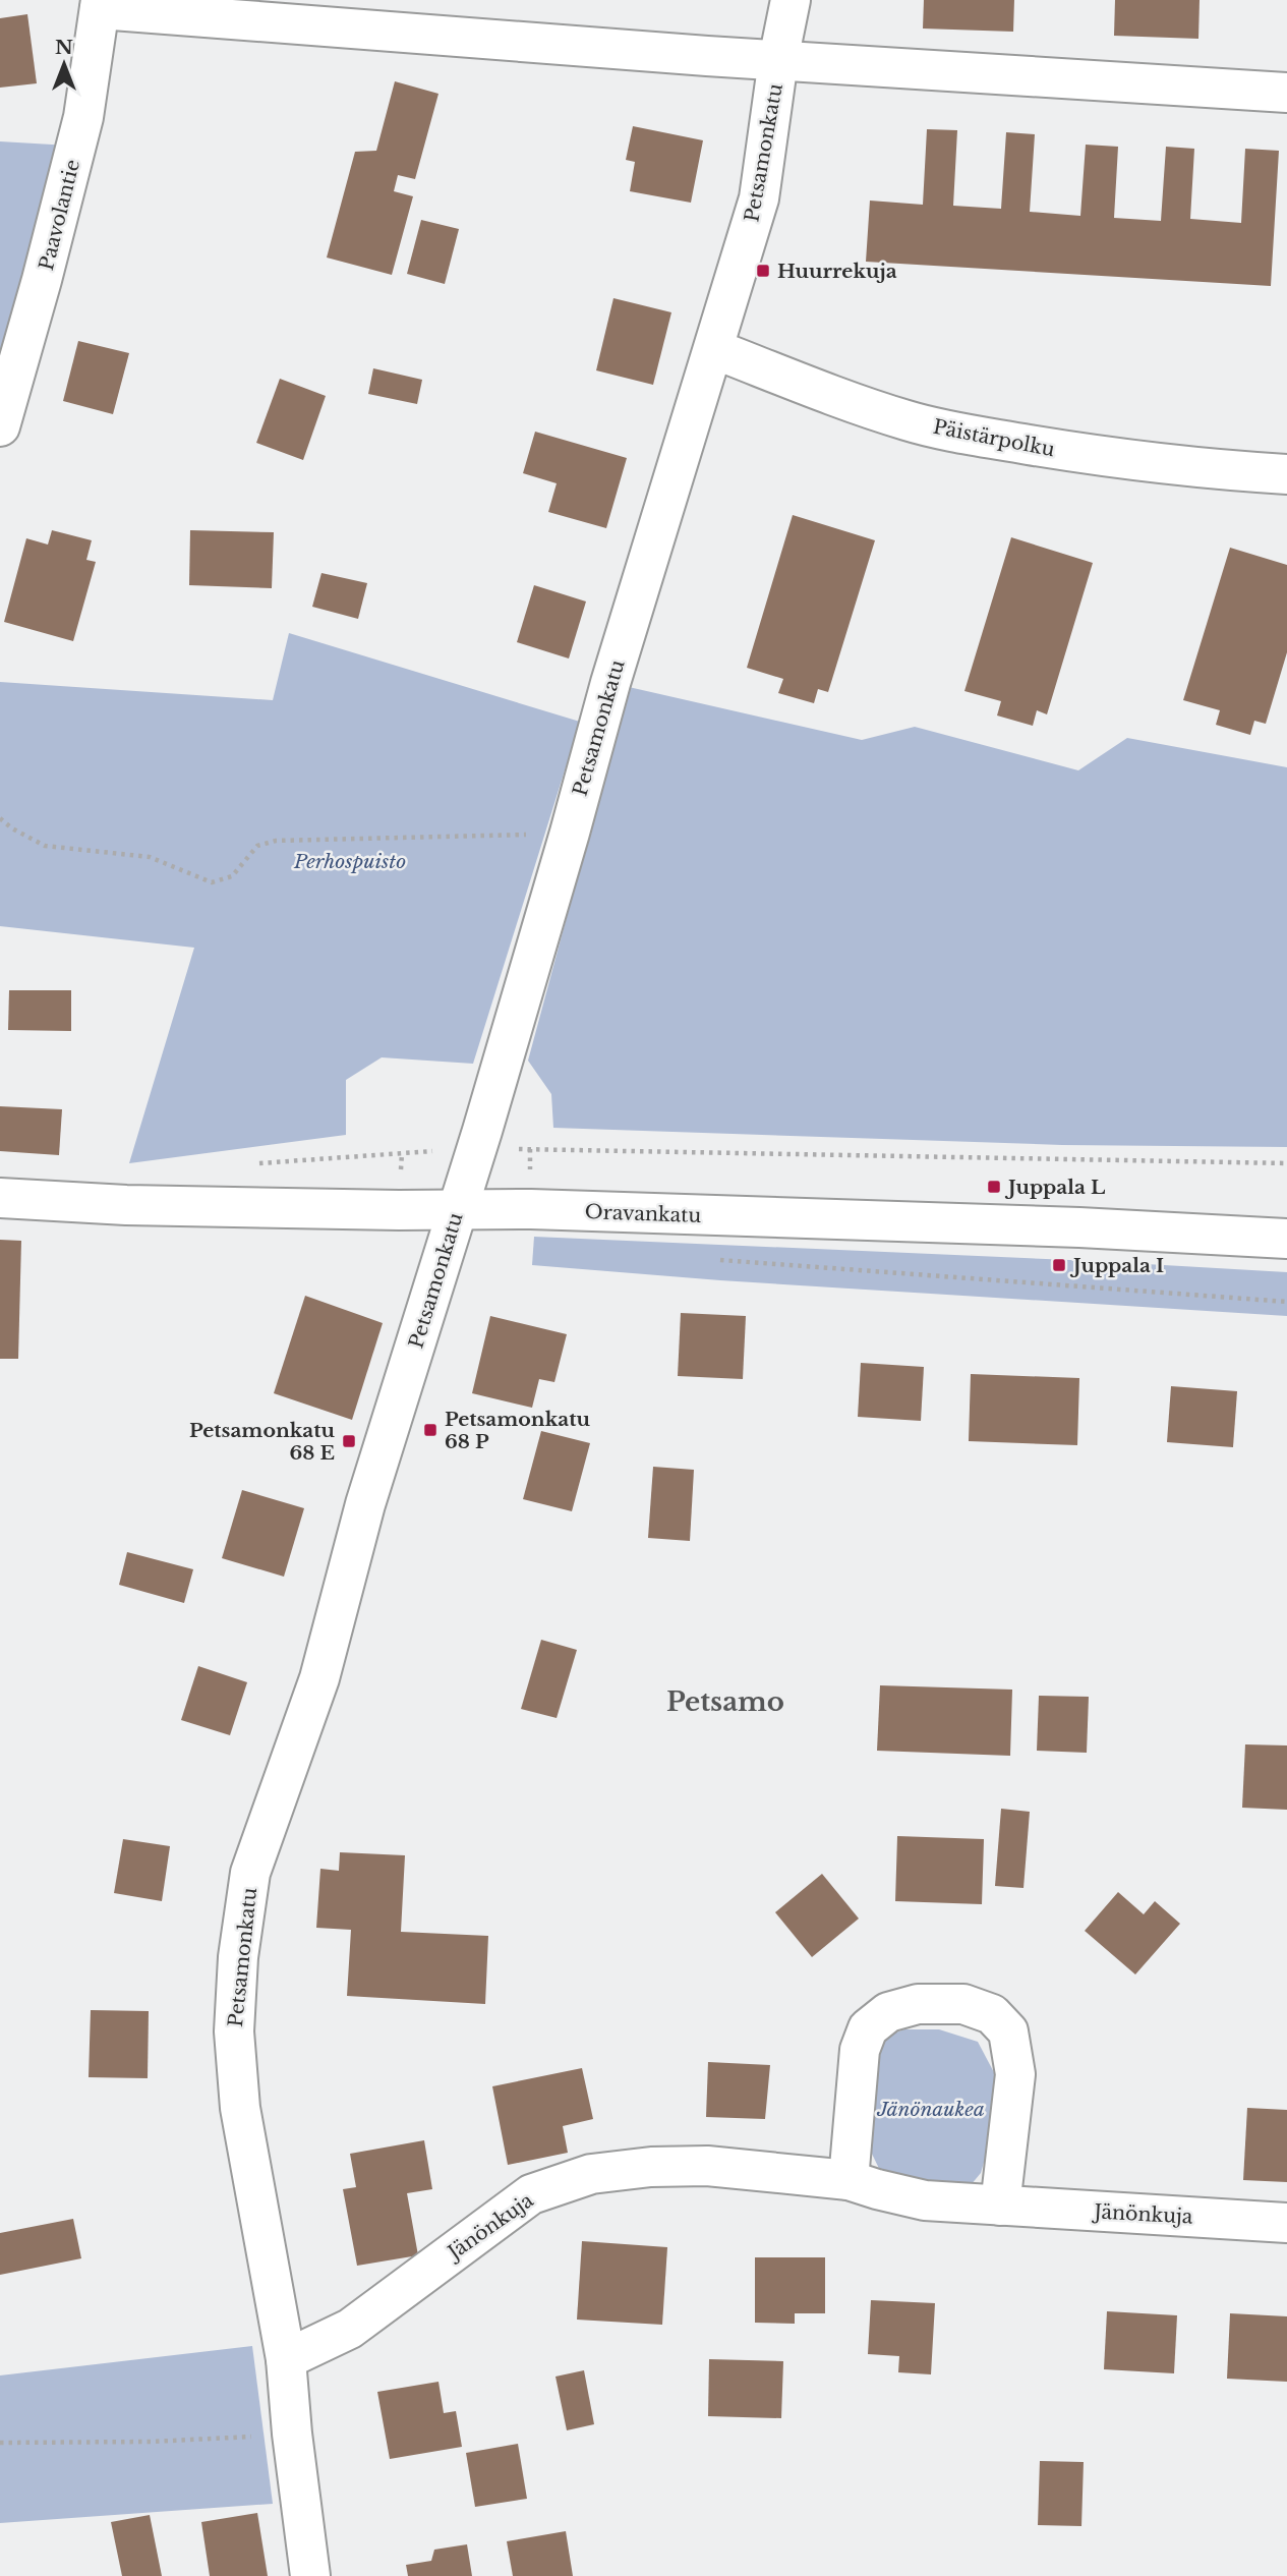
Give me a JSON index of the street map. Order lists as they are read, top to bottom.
{
  "streets": {
    "street": [
      "Petsamonkatu",
      "Paavolantie",
      "Päistärpolku",
      "Oravankatu",
      "Jänönkuja"
    ]
  },
  "crossings": [
    ["Petsamonkatu", "Päistärpolku"],
    ["Petsamonkatu", "Oravankatu"],
    ["Petsamonkatu", "Jänönkuja"]
  ],
  "districts": ["Petsamo"],
  "parks": ["Perhospuisto", "Jänönaukea"],
  "places": {
    "transit": [
      "Huurrekuja",
      "Juppala L",
      "Juppala I",
      "Petsamonkatu 68 P",
      "Petsamonkatu 68 E"
    ]
  },
  "north": "top"
}
